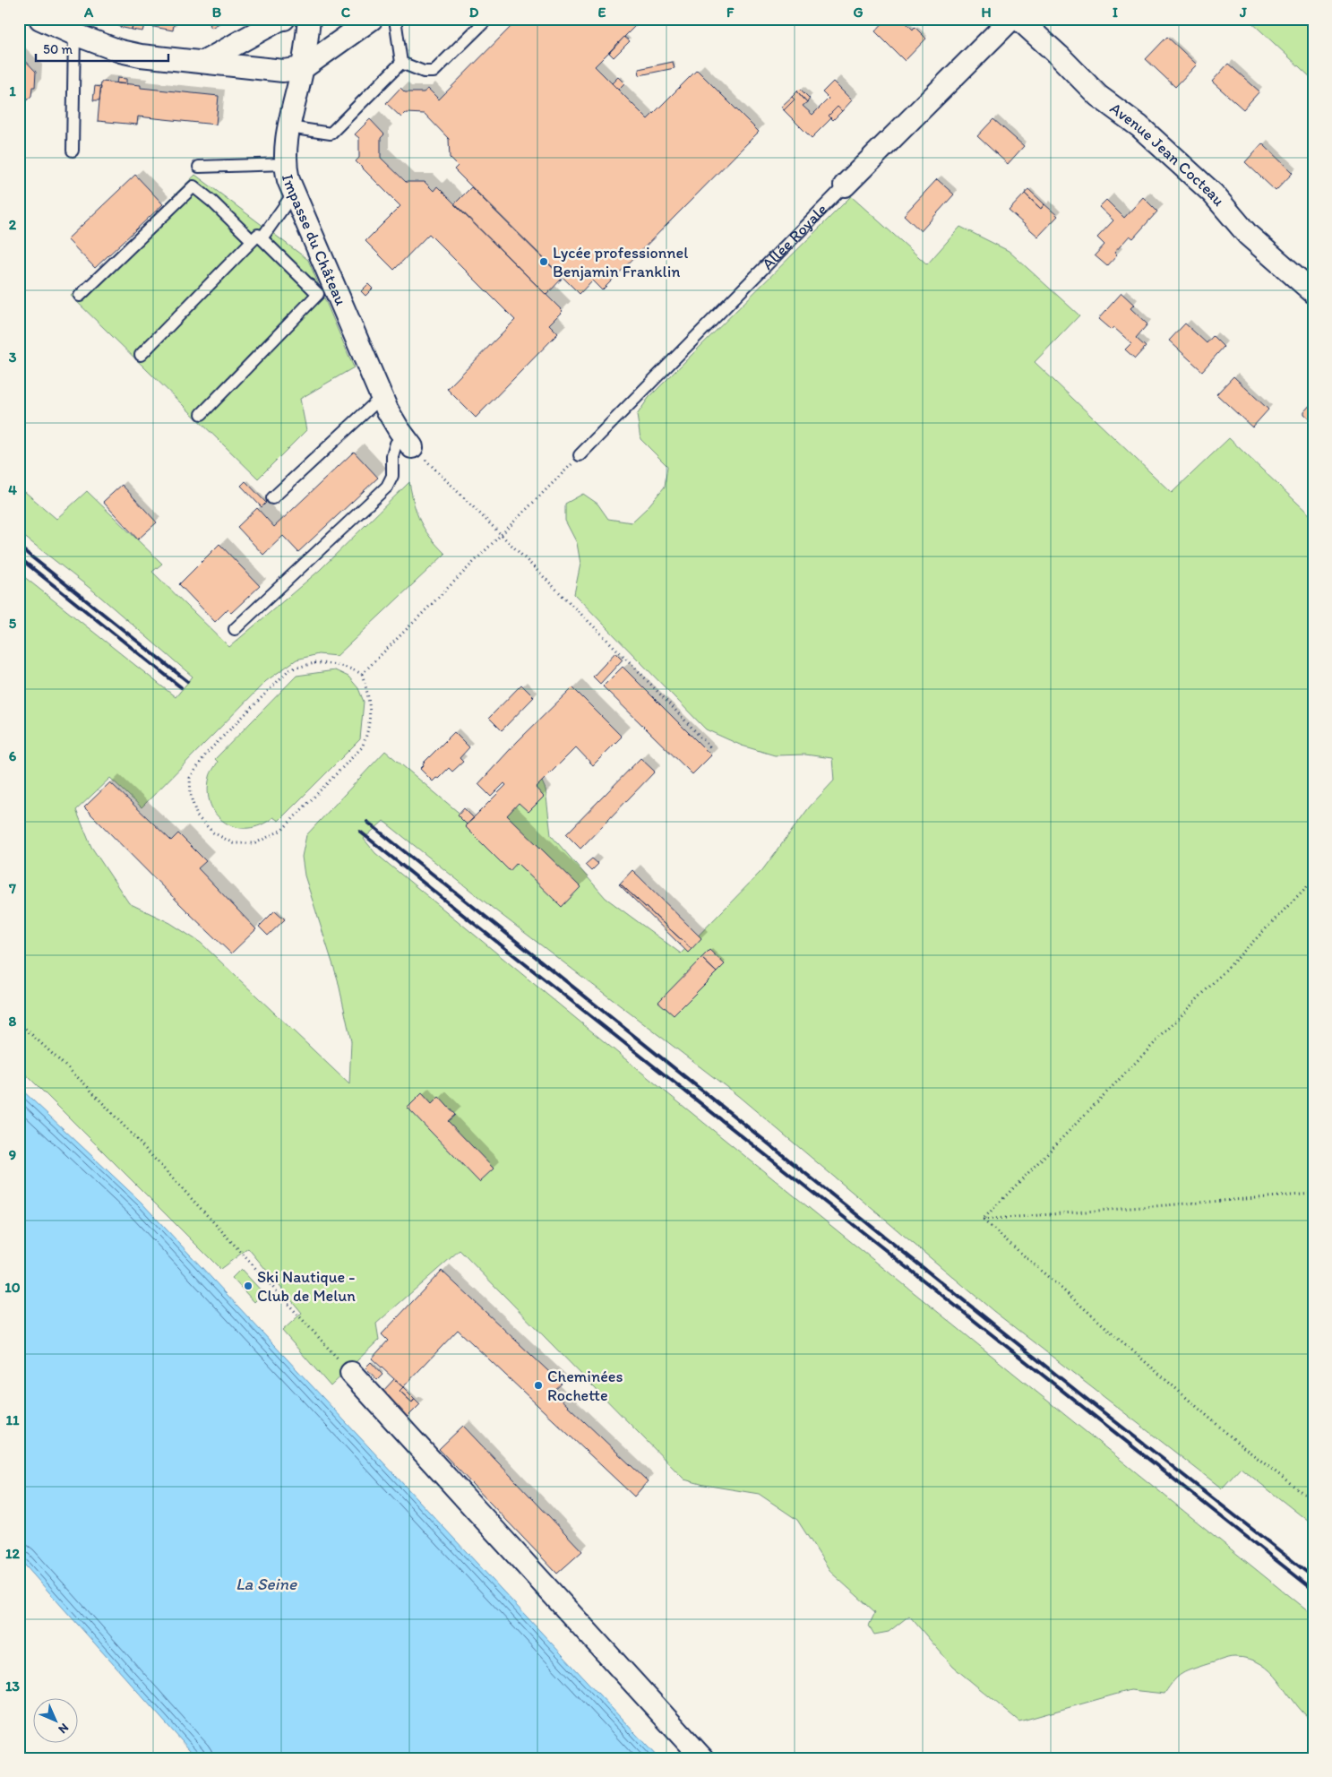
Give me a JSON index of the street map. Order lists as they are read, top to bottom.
{
  "streets": {
    "street": ["Avenue Jean Cocteau", "Allée Royale", "Impasse du Château"]
  },
  "water": ["La Seine"],
  "places": ["Lycée professionnel Benjamin Franklin", "Ski Nautique - Club de Melun", "Cheminées Rochette"],
  "scale_bar": "50 m",
  "north": "bottom right",
  "grid": {
    "columns": [
      "A",
      "B",
      "C",
      "D",
      "E",
      "F",
      "G",
      "H",
      "I",
      "J"
    ],
    "rows": [
      "1",
      "2",
      "3",
      "4",
      "5",
      "6",
      "7",
      "8",
      "9",
      "10",
      "11",
      "12",
      "13"
    ]
  }
}
